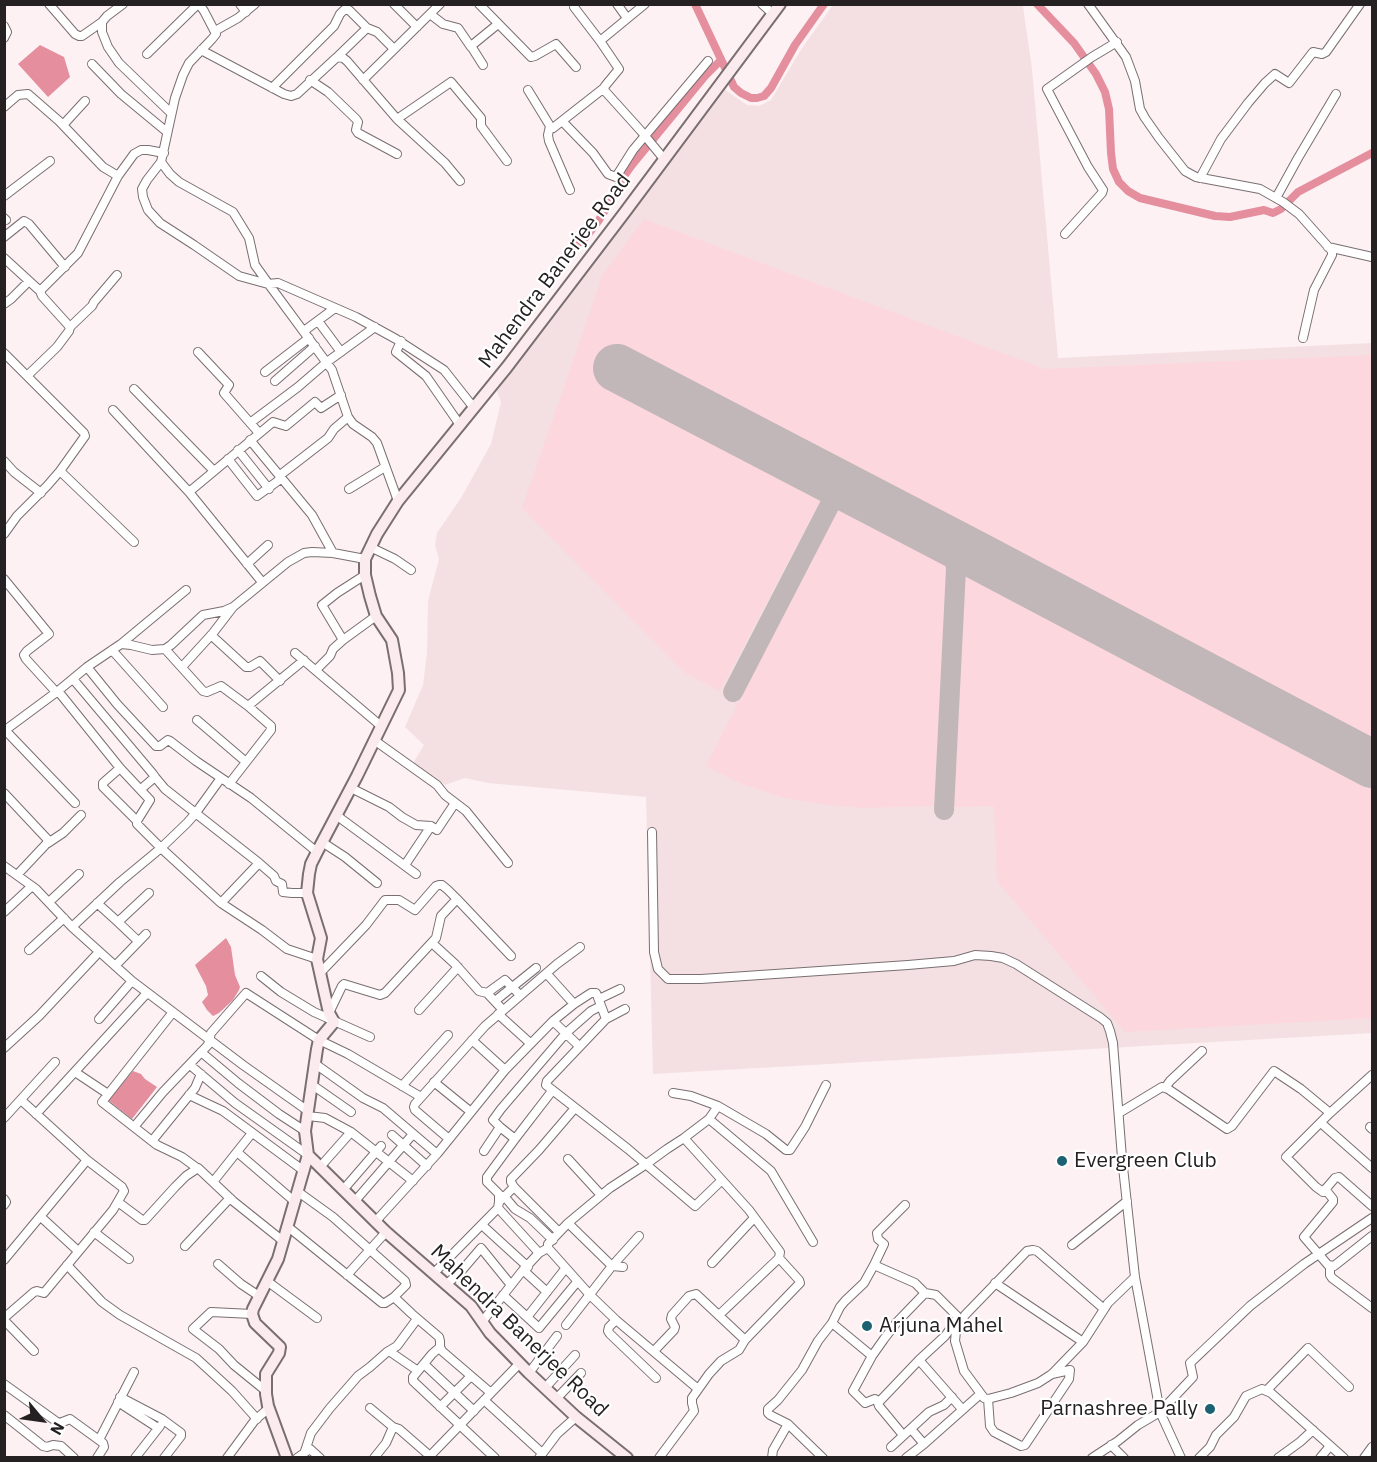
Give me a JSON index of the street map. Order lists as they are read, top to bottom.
{
  "streets": {
    "street": ["Mahendra Banerjee Road"]
  },
  "places": ["Evergreen Club", "Arjuna Mahel", "Parnashree Pally"],
  "north": "bottom right"
}
